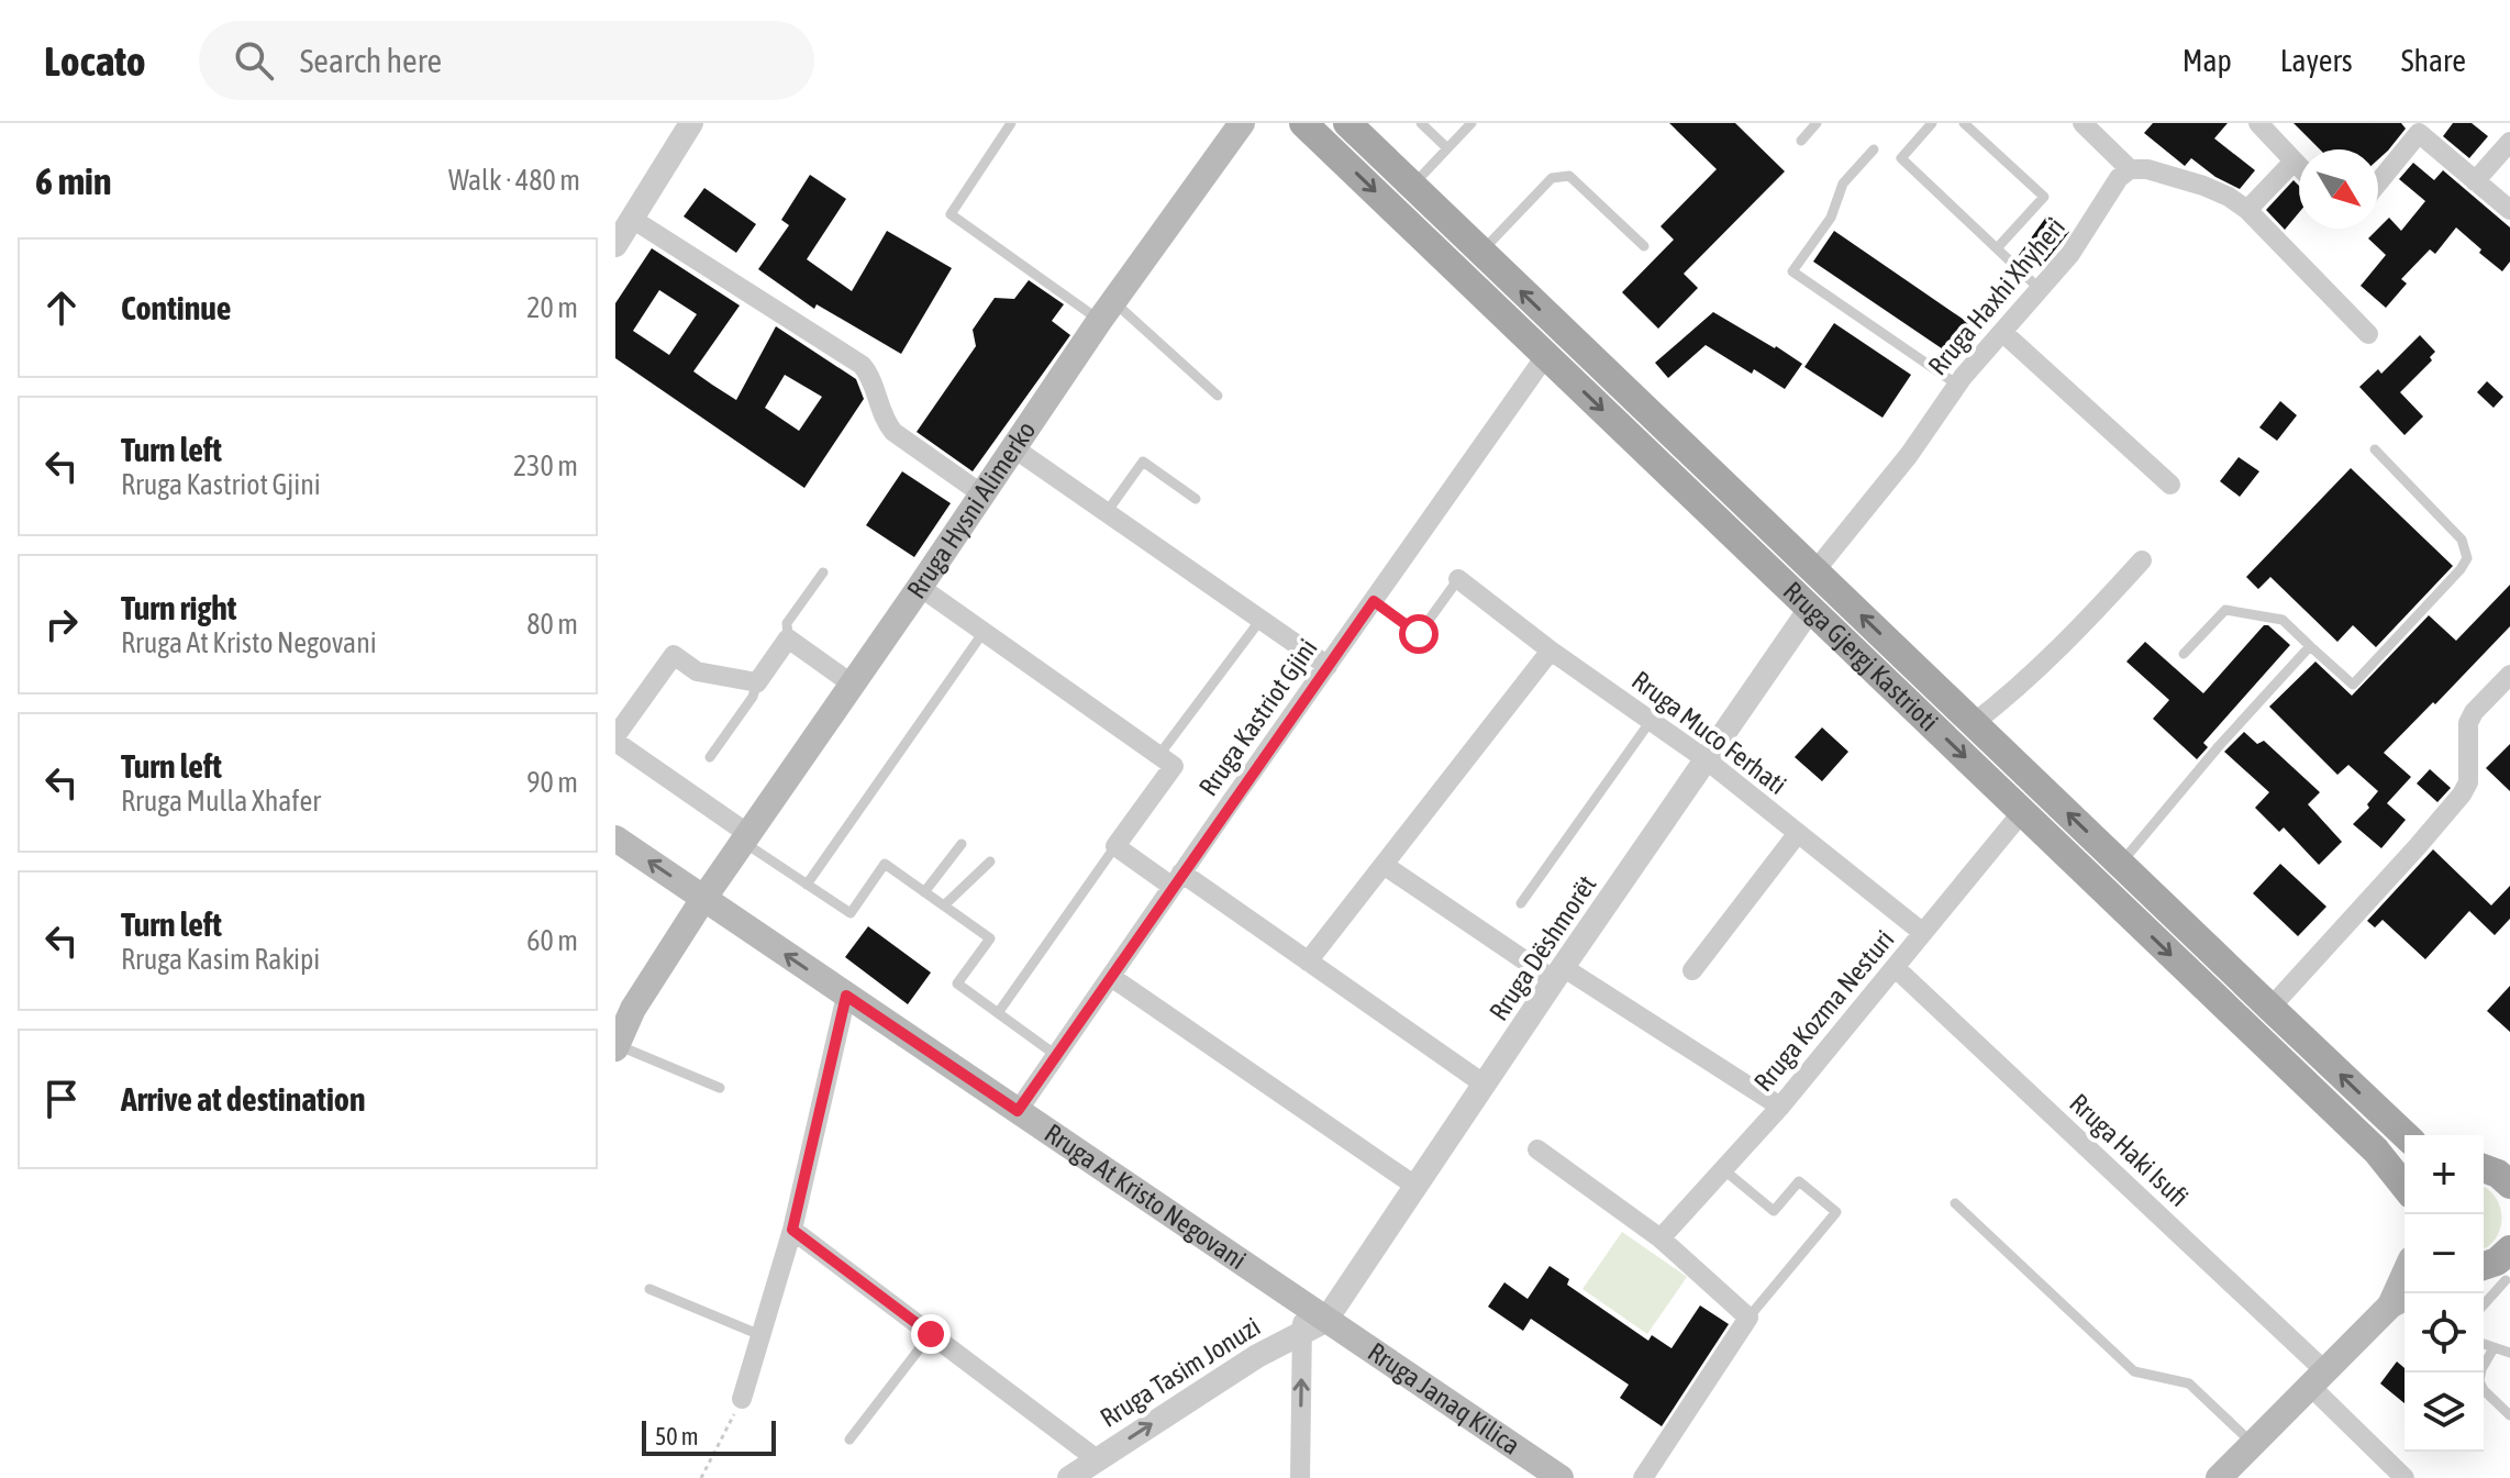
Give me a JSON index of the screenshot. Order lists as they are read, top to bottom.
{
  "streets": {
    "main road": [
      "Rruga Hysni Alimerko",
      "Rruga Gjergj Kastrioti",
      "Rruga At Kristo Negovani",
      "Rruga Janaq Kilica"
    ],
    "street": [
      "Rruga Haxhi Xhyheri",
      "Rruga Kastriot Gjini",
      "Rruga Muco Ferhati",
      "Rruga Dëshmorët",
      "Rruga Kozma Nesturi",
      "Rruga Haki Isufi",
      "Rruga Tasim Jonuzi"
    ]
  },
  "crossings": [
    ["Rruga Haxhi Xhyheri", "Rruga Gjergj Kastrioti"],
    ["Rruga Hysni Alimerko", "Rruga At Kristo Negovani"],
    ["Rruga Gjergj Kastrioti", "Rruga Kastriot Gjini"],
    ["Rruga Gjergj Kastrioti", "Rruga Dëshmorët"],
    ["Rruga Gjergj Kastrioti", "Rruga Kozma Nesturi"],
    ["Rruga Kastriot Gjini", "Rruga At Kristo Negovani"],
    ["Rruga Muco Ferhati", "Rruga Dëshmorët"],
    ["Rruga Muco Ferhati", "Rruga Kozma Nesturi"],
    ["Rruga Dëshmorët", "Rruga At Kristo Negovani"],
    ["Rruga Dëshmorët", "Rruga Tasim Jonuzi"],
    ["Rruga Dëshmorët", "Rruga Janaq Kilica"],
    ["Rruga Kozma Nesturi", "Rruga Haki Isufi"],
    ["Rruga At Kristo Negovani", "Rruga Tasim Jonuzi"],
    ["Rruga At Kristo Negovani", "Rruga Janaq Kilica"],
    ["Rruga Tasim Jonuzi", "Rruga Janaq Kilica"]
  ],
  "one_way": ["Rruga Tasim Jonuzi"],
  "scale_bar": "50 m",
  "north": "bottom right",
  "page": {
    "header": "Locato",
    "search": "Search here",
    "nav": ["Map", "Layers", "Share"],
    "heading": ["6 min", "Walk · 480 m"],
    "list": [
      ["Continue", "20 m"],
      ["Turn left", "Rruga Kastriot Gjini", "230 m"],
      ["Turn right", "Rruga At Kristo Negovani", "80 m"],
      ["Turn left", "Rruga Mulla Xhafer", "90 m"],
      ["Turn left", "Rruga Kasim Rakipi", "60 m"],
      "Arrive at destination"
    ],
    "map_buttons": ["+", "−"],
    "scale": "50 m"
  }
}
